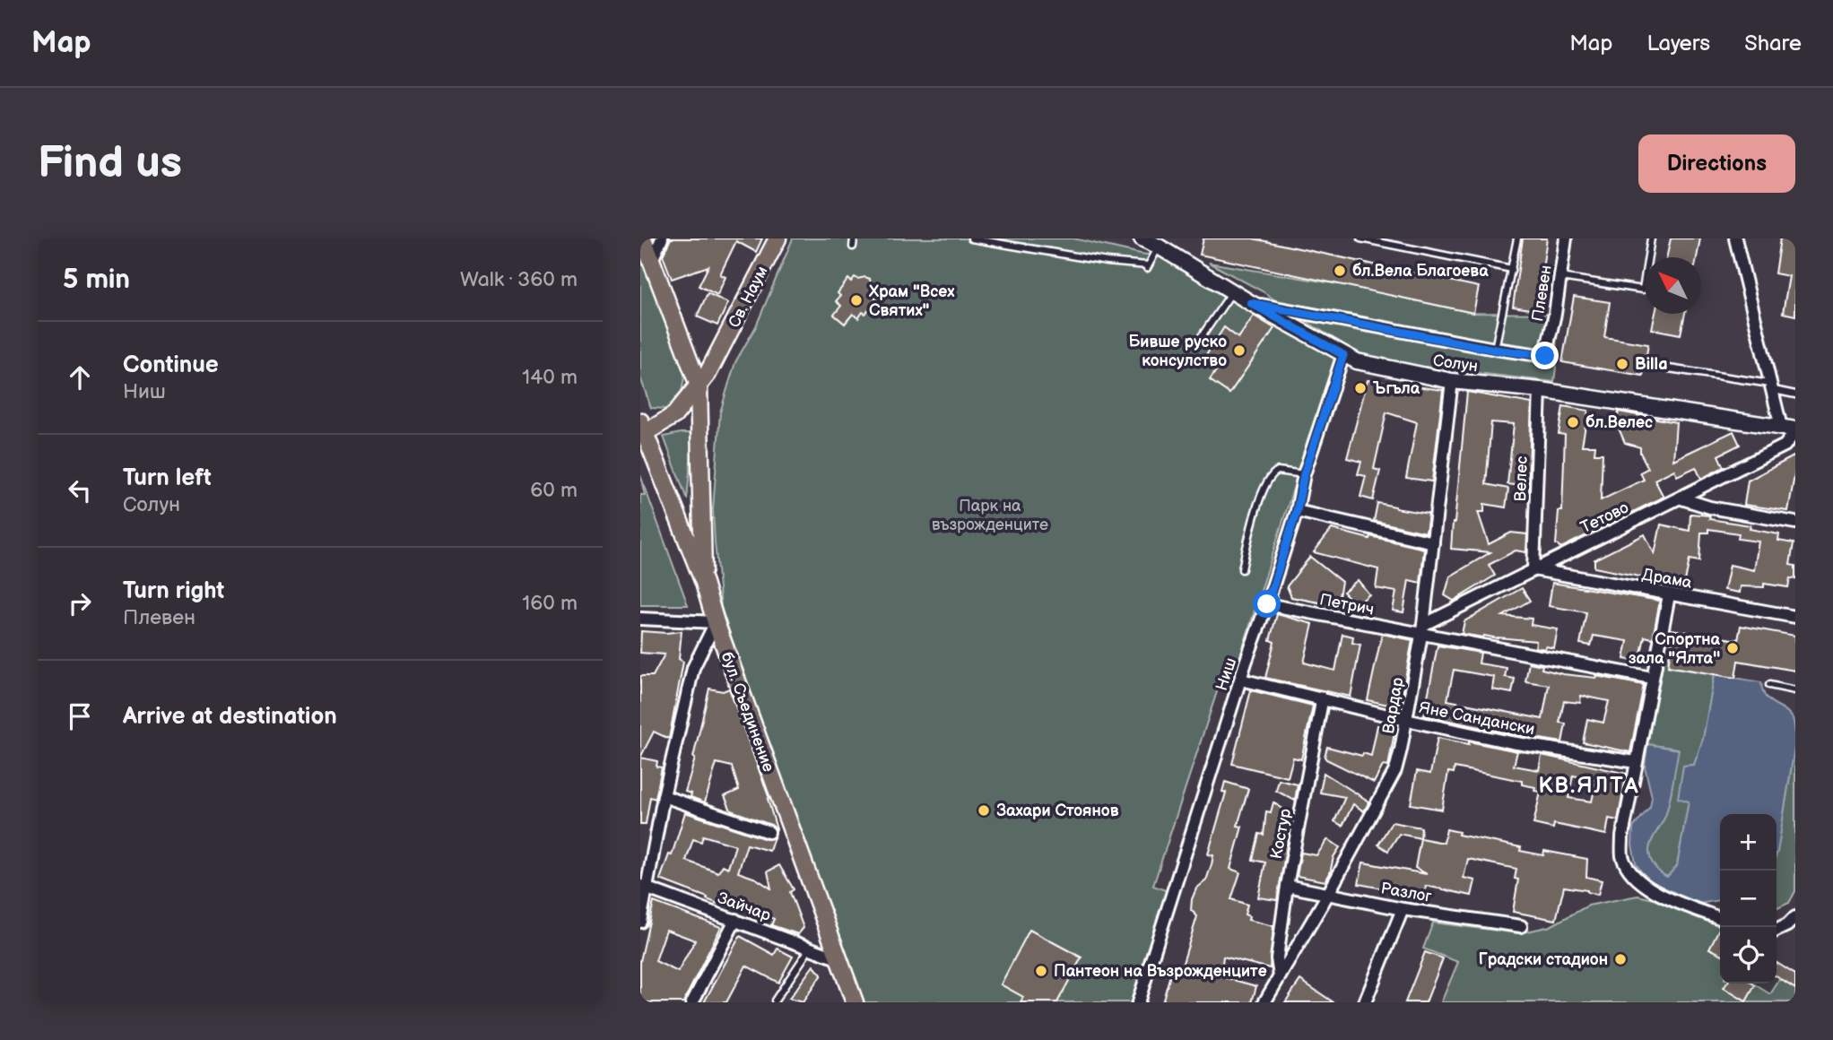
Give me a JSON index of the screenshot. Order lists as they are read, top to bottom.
{
  "streets": {
    "main road": ["Св. Наум", "бул. Съединение"],
    "street": [
      "Плевен",
      "Солун",
      "Велес",
      "Тетово",
      "Драма",
      "Петрич",
      "Ниш",
      "Вардар",
      "Яне Сандански",
      "Костур",
      "Разлог",
      "Зайчар"
    ]
  },
  "crossings": [
    ["Плевен", "Солун"],
    ["Св. Наум", "бул. Съединение"],
    ["Солун", "Велес"],
    ["Солун", "Тетово"],
    ["Солун", "Ниш"],
    ["Солун", "Вардар"],
    ["Велес", "Тетово"],
    ["Велес", "Драма"],
    ["Тетово", "Драма"],
    ["Тетово", "Петрич"],
    ["Тетово", "Вардар"],
    ["Петрич", "Ниш"],
    ["Петрич", "Вардар"],
    ["Ниш", "Яне Сандански"],
    ["Вардар", "Яне Сандански"],
    ["Вардар", "Костур"],
    ["Вардар", "Разлог"],
    ["бул. Съединение", "Зайчар"],
    ["Яне Сандански", "Костур"],
    ["Костур", "Разлог"]
  ],
  "districts": ["КВ.ЯЛТА"],
  "parks": ["Парк на възрожденците"],
  "places": [
    "бл.Вела Благоева",
    "Храм \"Всех Святих\"",
    "Бивше руско консулство",
    "Billa",
    "Ъгъла",
    "бл.Велес",
    "Спортна зала \"Ялта''",
    "Захари Стоянов",
    "Градски стадион",
    "Пантеон на Възрожденците"
  ],
  "north": "top left",
  "page": {
    "header": "Map",
    "nav": ["Map", "Layers", "Share"],
    "buttons": "Directions",
    "title": "Find us",
    "heading": ["5 min", "Walk · 360 m"],
    "list": [
      ["Continue", "Ниш", "140 m"],
      ["Turn left", "Солун", "60 m"],
      ["Turn right", "Плевен", "160 m"],
      "Arrive at destination"
    ],
    "map_buttons": ["+", "−"]
  }
}
